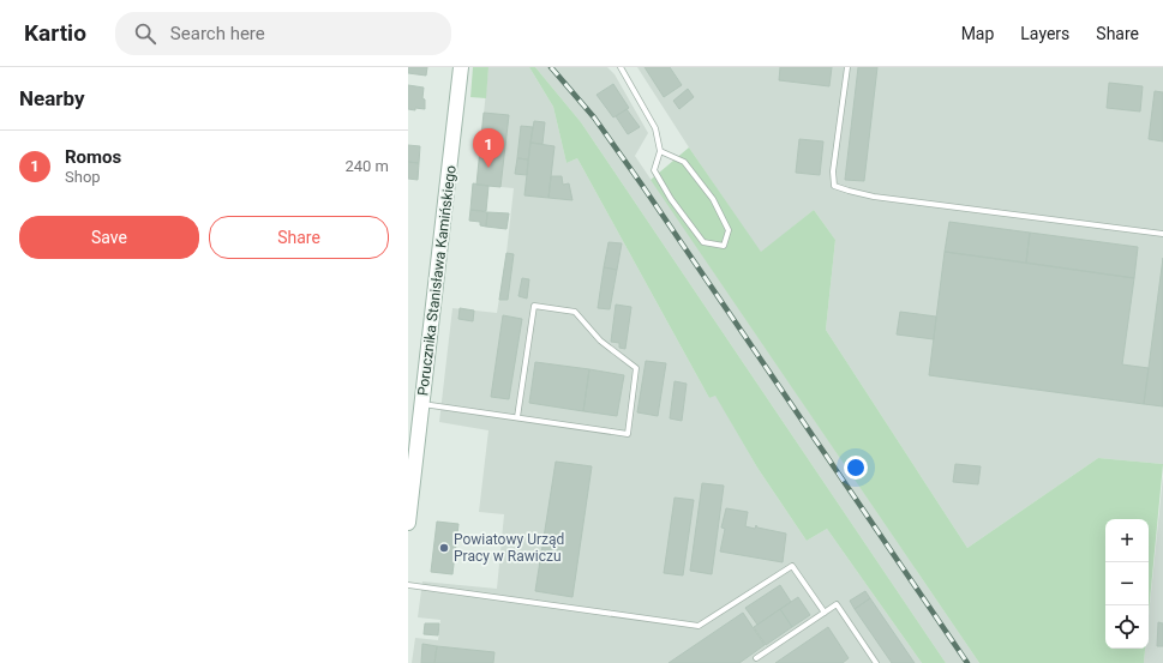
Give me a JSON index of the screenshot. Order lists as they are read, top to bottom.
{
  "streets": {
    "street": ["Porucznika Stanisława Kamińskiego"]
  },
  "places": ["Powiatowy Urząd Pracy w Rawiczu"],
  "page": {
    "header": "Kartio",
    "search": "Search here",
    "nav": ["Map", "Layers", "Share"],
    "heading": "Nearby",
    "pins": "1",
    "list": [
      {
        "mark": "1",
        "name": "Romos",
        "note": "Shop",
        "value": "240 m"
      }
    ],
    "buttons": ["Save", "Share"],
    "map_buttons": ["+", "−"]
  }
}
